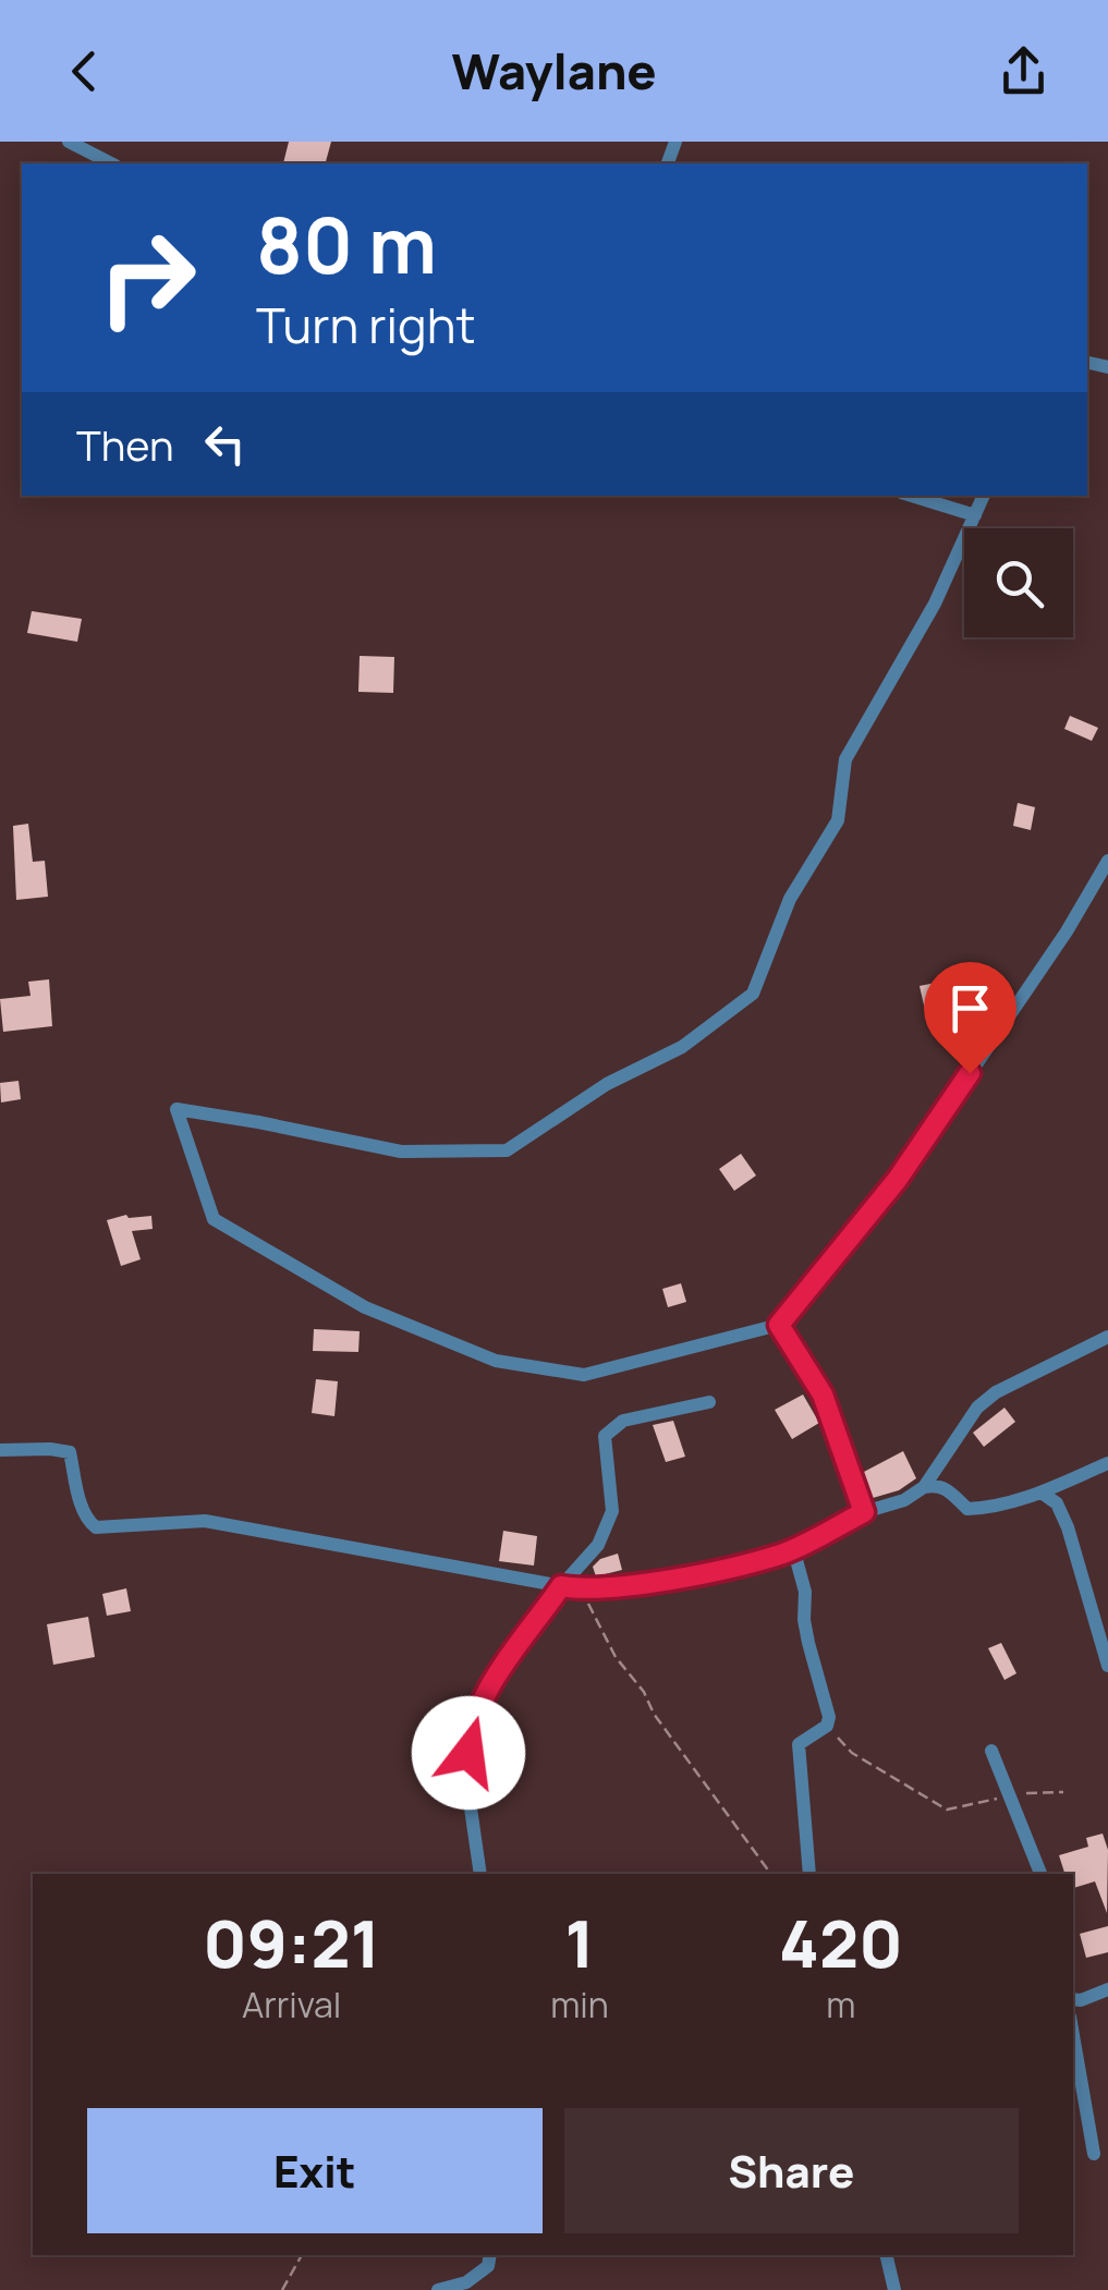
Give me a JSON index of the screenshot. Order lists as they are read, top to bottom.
{
  "page": {
    "header": "Waylane",
    "turn": ["80 m", "Turn right"],
    "then": "Then",
    "eta": [
      "09:21",
      "Arrival",
      "1",
      "min",
      "420",
      "m"
    ],
    "buttons": ["Exit", "Share"]
  }
}
